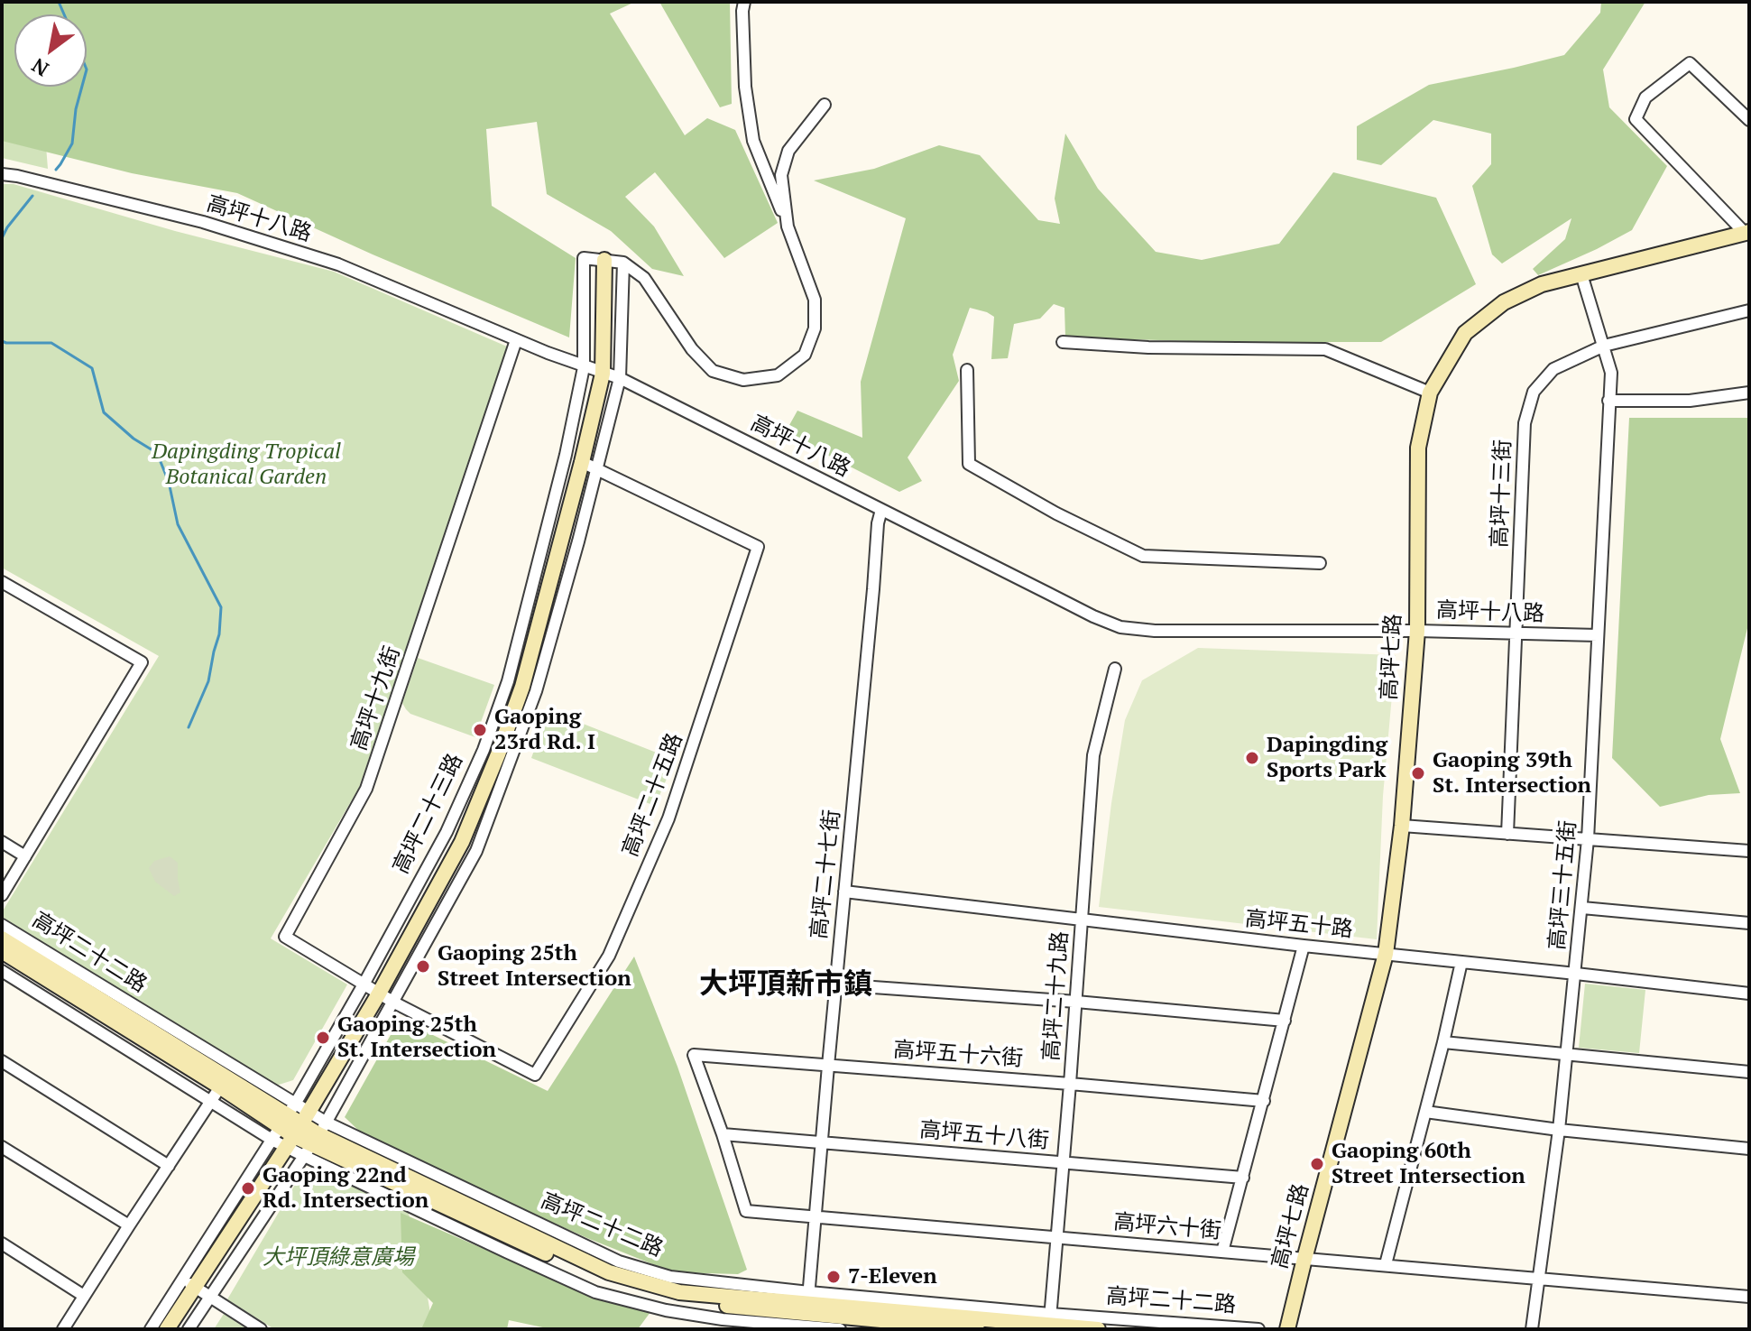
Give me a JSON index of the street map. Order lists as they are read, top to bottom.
{
  "streets": {
    "street": [
      "高坪十八路",
      "高坪十三街",
      "高坪七路",
      "高坪十九街",
      "高坪二十五路",
      "高坪二十三路",
      "高坪二十七街",
      "高坪三十五街",
      "高坪五十路",
      "高坪二十二路",
      "高坪二十九路",
      "高坪五十六街",
      "高坪五十八街",
      "高坪六十街"
    ]
  },
  "crossings": [
    ["高坪十八路", "高坪十三街"],
    ["高坪十八路", "高坪七路"],
    ["高坪十八路", "高坪十九街"],
    ["高坪十八路", "高坪二十三路"],
    ["高坪十八路", "高坪二十七街"],
    ["高坪十八路", "高坪三十五街"],
    ["高坪十三街", "高坪三十五街"],
    ["高坪七路", "高坪三十五街"],
    ["高坪七路", "高坪五十路"],
    ["高坪七路", "高坪六十街"],
    ["高坪十九街", "高坪二十五路"],
    ["高坪十九街", "高坪二十三路"],
    ["高坪二十五路", "高坪二十三路"],
    ["高坪二十三路", "高坪二十二路"],
    ["高坪二十七街", "高坪五十路"],
    ["高坪二十七街", "高坪二十二路"],
    ["高坪二十七街", "高坪五十六街"],
    ["高坪二十七街", "高坪五十八街"],
    ["高坪二十七街", "高坪六十街"],
    ["高坪三十五街", "高坪五十路"],
    ["高坪三十五街", "高坪六十街"],
    ["高坪五十路", "高坪二十九路"],
    ["高坪二十二路", "高坪二十九路"],
    ["高坪二十九路", "高坪五十六街"],
    ["高坪二十九路", "高坪五十八街"],
    ["高坪二十九路", "高坪六十街"],
    ["高坪五十六街", "高坪六十街"],
    ["高坪五十八街", "高坪六十街"]
  ],
  "districts": ["大坪頂新市鎮"],
  "parks": ["Dapingding Tropical Botanical Garden", "大坪頂綠意廣場"],
  "places": [
    "Gaoping 23rd Rd. I",
    "Dapingding Sports Park",
    "Gaoping 39th St. Intersection",
    "Gaoping 25th Street Intersection",
    "Gaoping 25th St. Intersection",
    "Gaoping 60th Street Intersection",
    "Gaoping 22nd Rd. Intersection",
    "7-Eleven"
  ],
  "north": "bottom left"
}
